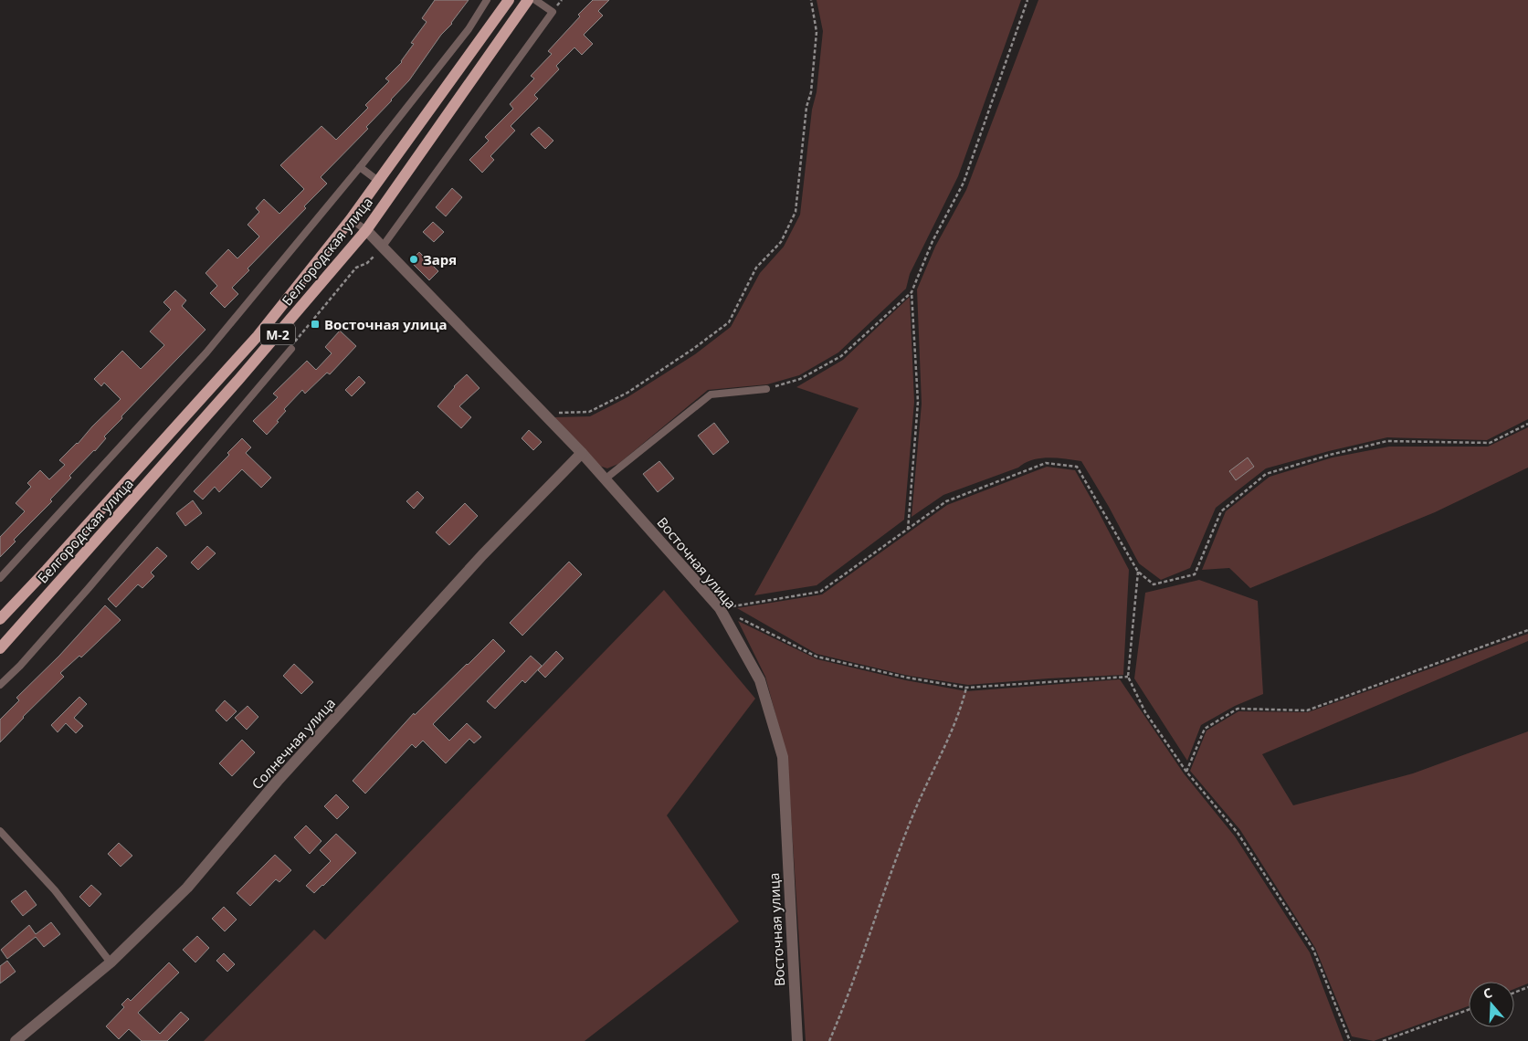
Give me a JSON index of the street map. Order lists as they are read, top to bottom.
{
  "streets": {
    "main road": ["Белгородская улица", "М-2"],
    "street": ["Восточная улица", "Солнечная улица"]
  },
  "crossings": [
    ["Белгородская улица", "Восточная улица"],
    ["Восточная улица", "Солнечная улица"]
  ],
  "places": {
    "other": ["Заря"],
    "transit": ["Восточная улица"]
  },
  "north": "top"
}
